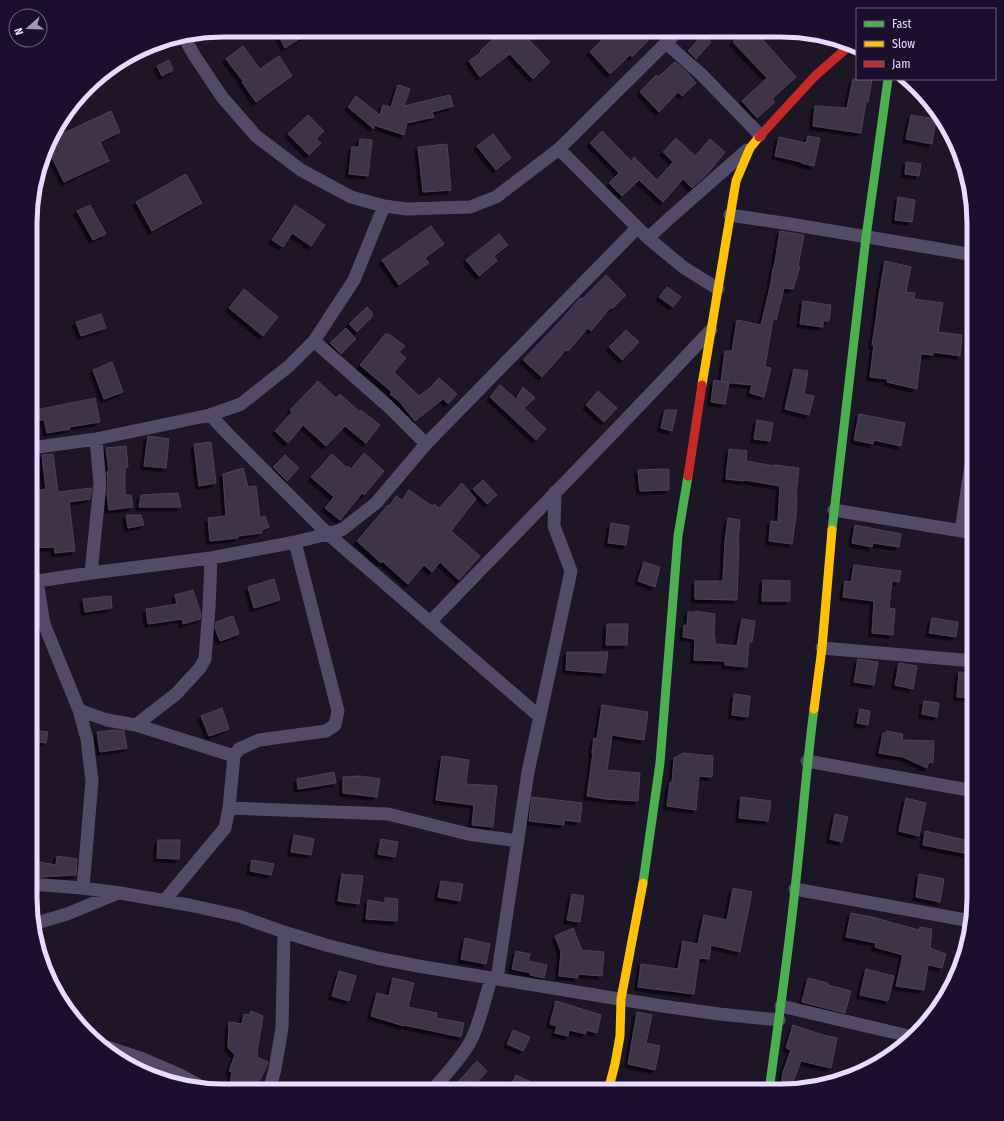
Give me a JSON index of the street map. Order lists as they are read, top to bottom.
{
  "legend": ["Fast", "Slow", "Jam"],
  "north": "left"
}
